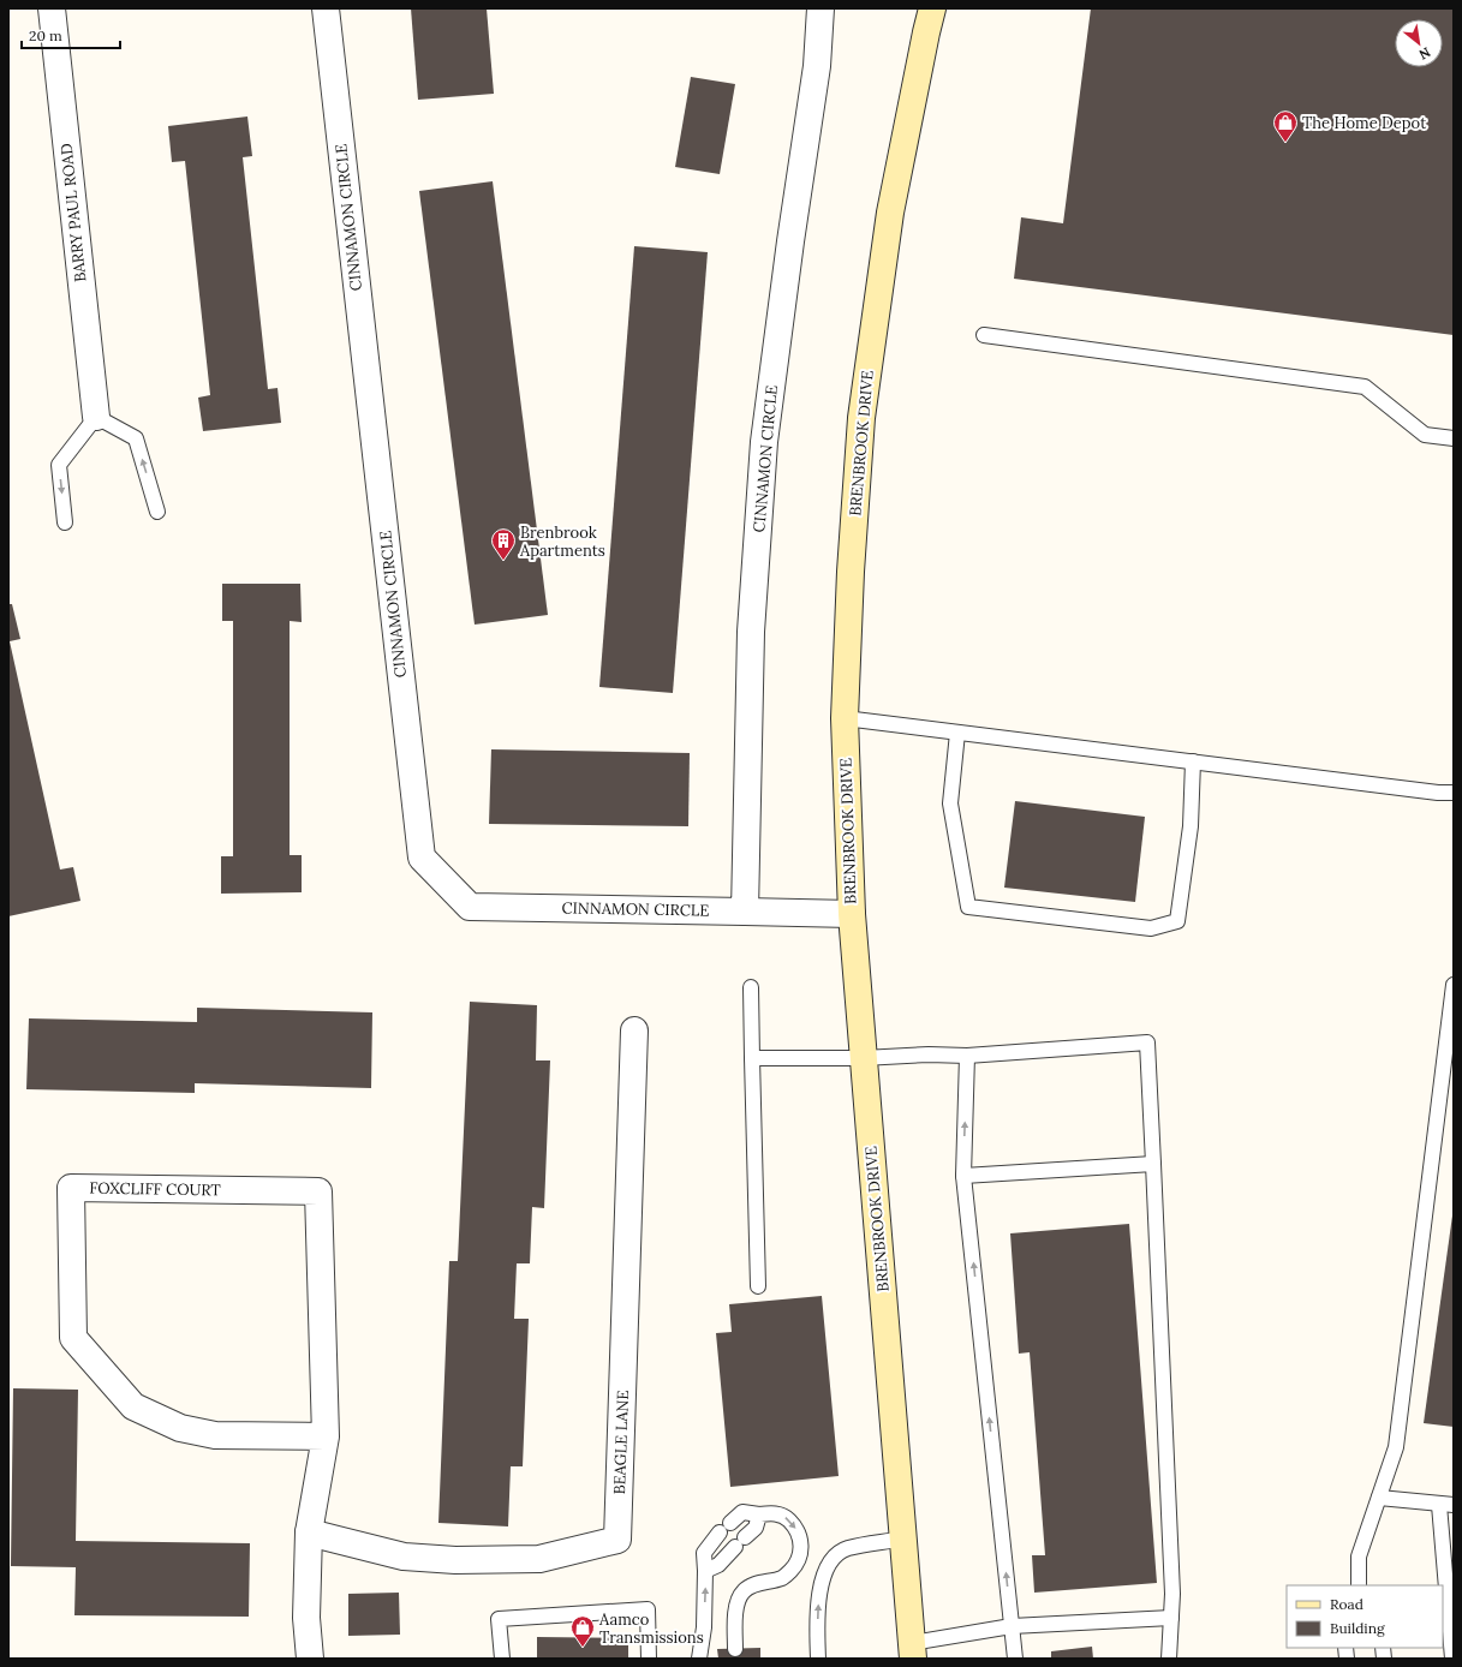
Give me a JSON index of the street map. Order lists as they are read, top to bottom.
{
  "streets": {
    "street": [
      "BARRY PAUL ROAD",
      "CINNAMON CIRCLE",
      "BRENBROOK DRIVE",
      "FOXCLIFF COURT",
      "BEAGLE LANE"
    ]
  },
  "crossings": [
    ["CINNAMON CIRCLE", "BRENBROOK DRIVE"],
    ["FOXCLIFF COURT", "BEAGLE LANE"]
  ],
  "places": {
    "shop": ["The Home Depot", "Aamco Transmissions"],
    "building": ["Brenbrook Apartments"]
  },
  "legend": ["Road", "Building"],
  "scale_bar": "20 m",
  "north": "bottom right"
}
